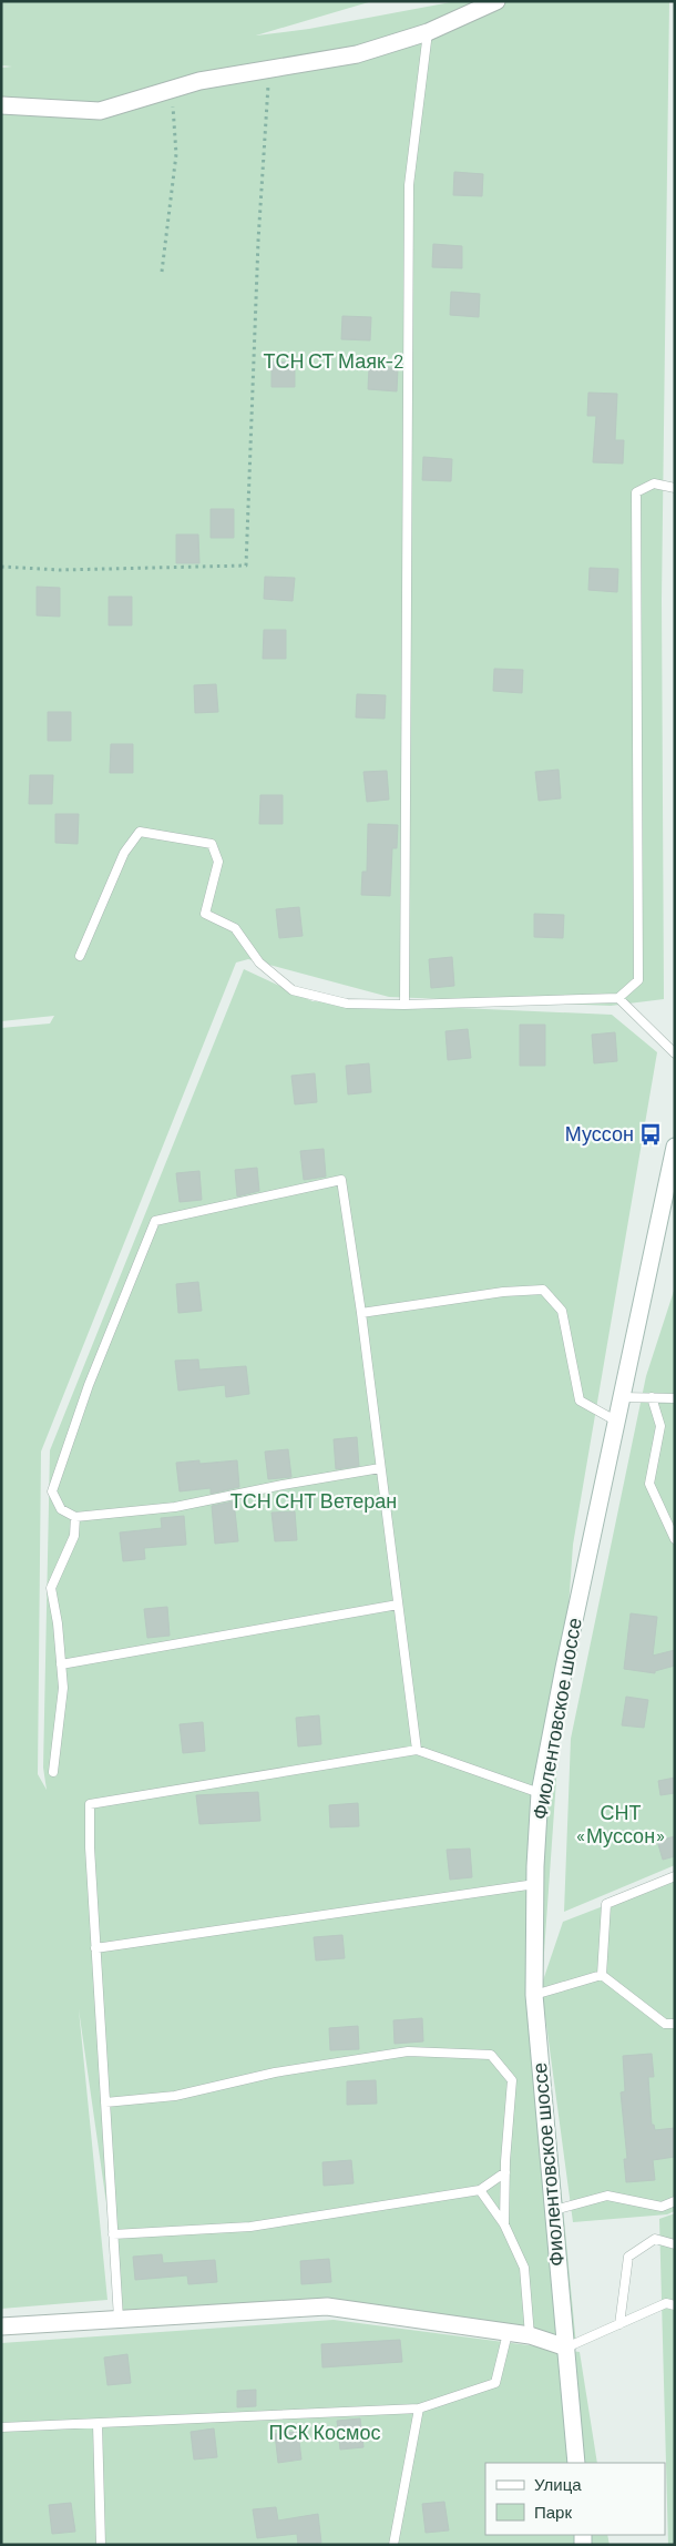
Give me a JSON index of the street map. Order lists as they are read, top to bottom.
{
  "streets": {
    "main road": ["Фиолентовское шоссе"]
  },
  "parks": [
    "ТСН СТ Маяк-2",
    "ТСН СНТ Ветеран",
    "СНТ «Муссон»",
    "ПСК Космос"
  ],
  "places": {
    "bus stop": ["Муссон"]
  },
  "legend": ["Улица", "Парк"]
}
